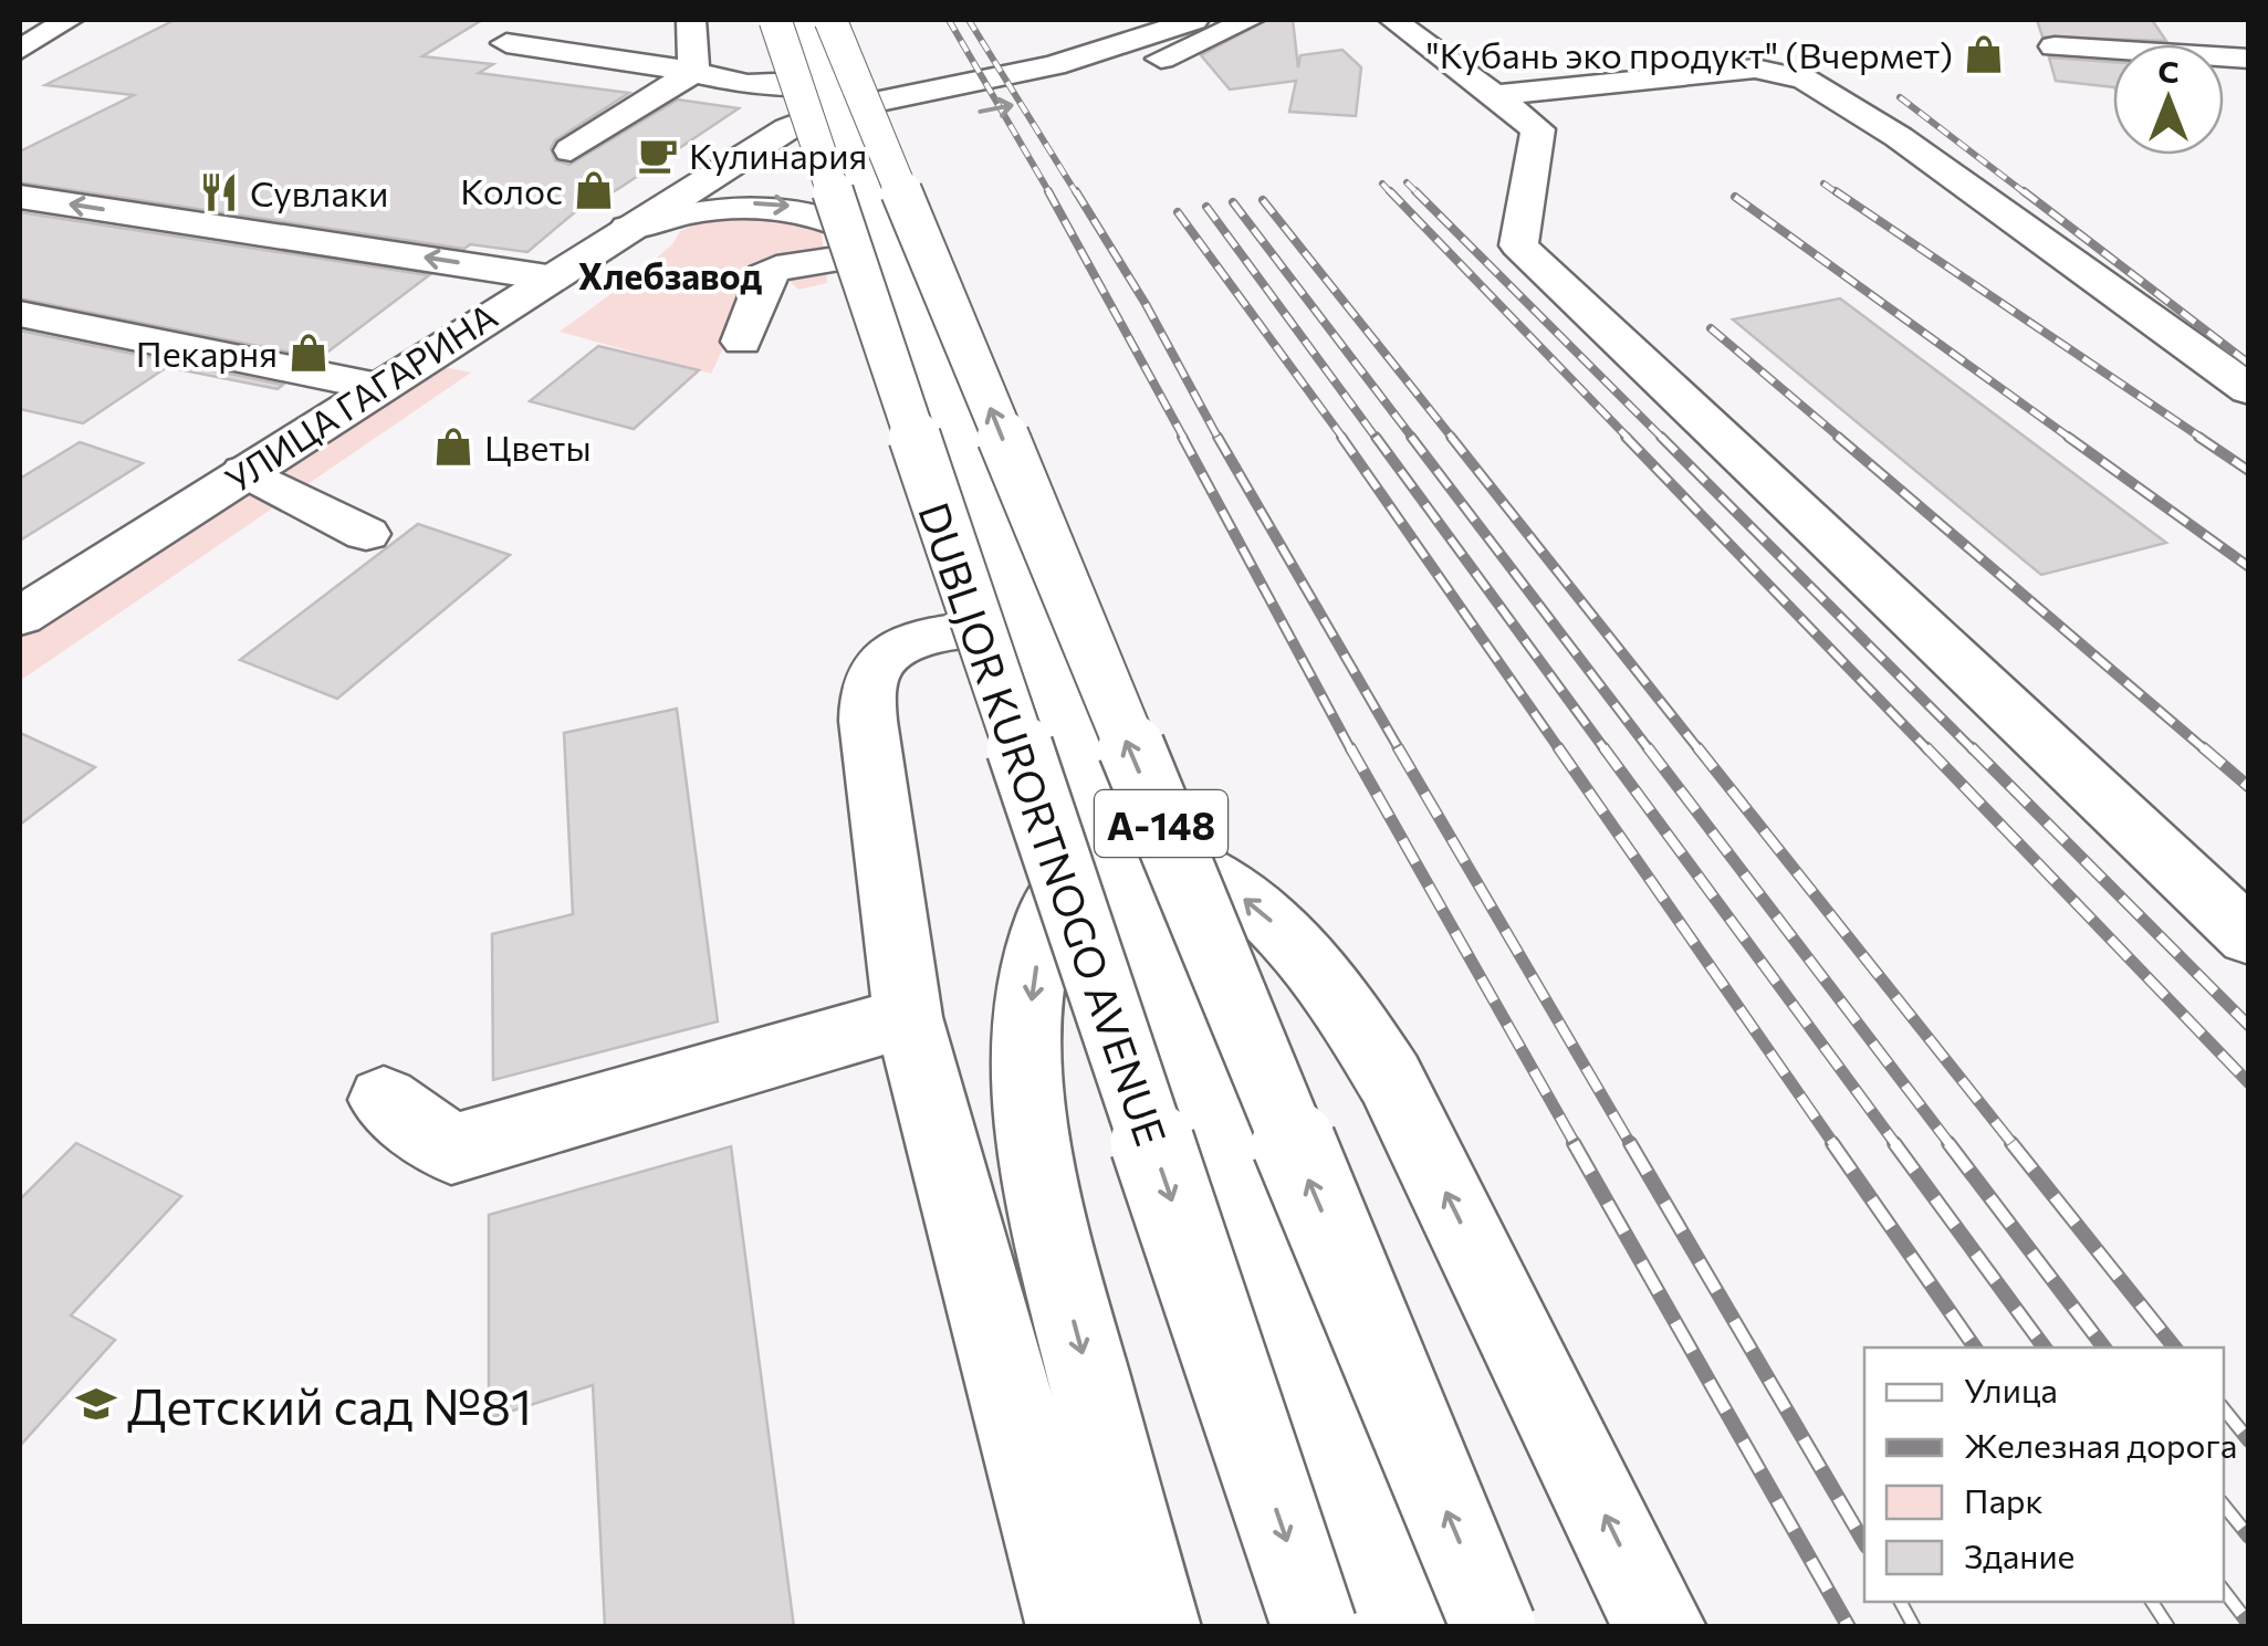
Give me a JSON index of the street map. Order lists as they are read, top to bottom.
{
  "streets": {
    "main road": ["УЛИЦА ГАГАРИНА", "DUBLJOR KURORTNOGO AVENUE", "А-148"]
  },
  "districts": ["Хлебзавод"],
  "places": {
    "shop": [
      "\"Кубань эко продукт\" (Вчермет)",
      "Колос",
      "Пекарня",
      "Цветы"
    ],
    "cafe": ["Кулинария"],
    "restaurant": ["Сувлаки"],
    "school or university": ["Детский сад №81"]
  },
  "legend": [
    "Улица",
    "Железная дорога",
    "Парк",
    "Здание"
  ],
  "north": "top"
}
